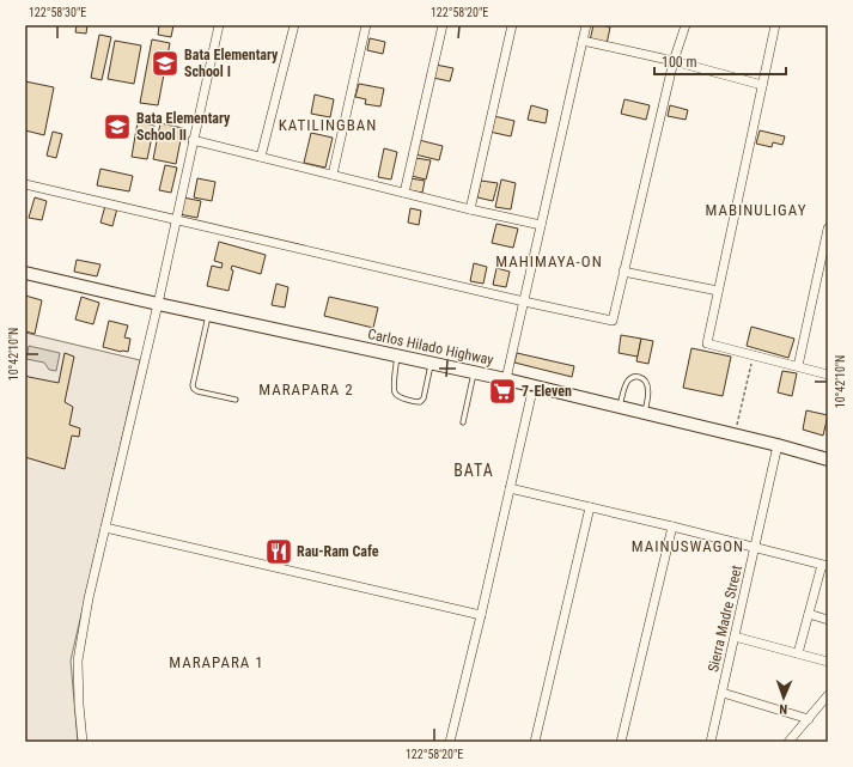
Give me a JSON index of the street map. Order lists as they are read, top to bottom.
{
  "streets": {
    "main road": ["Carlos Hilado Highway"],
    "street": ["Sierra Madre Street"]
  },
  "crossings": [
    ["Carlos Hilado Highway", "Sierra Madre Street"]
  ],
  "districts": [
    "KATILINGBAN",
    "MABINULIGAY",
    "MAHIMAYA-ON",
    "MARAPARA 2",
    "BATA",
    "MAINUSWAGON",
    "MARAPARA 1"
  ],
  "places": {
    "school or university": ["Bata Elementary School I", "Bata Elementary School II"],
    "supermarket": ["7-Eleven"],
    "restaurant": ["Rau-Ram Cafe"]
  },
  "scale_bar": "100 m",
  "north": "bottom",
  "coordinates": ["122°58'30\"E", "122°58'20\"E", "10°42'10\"N"]
}
